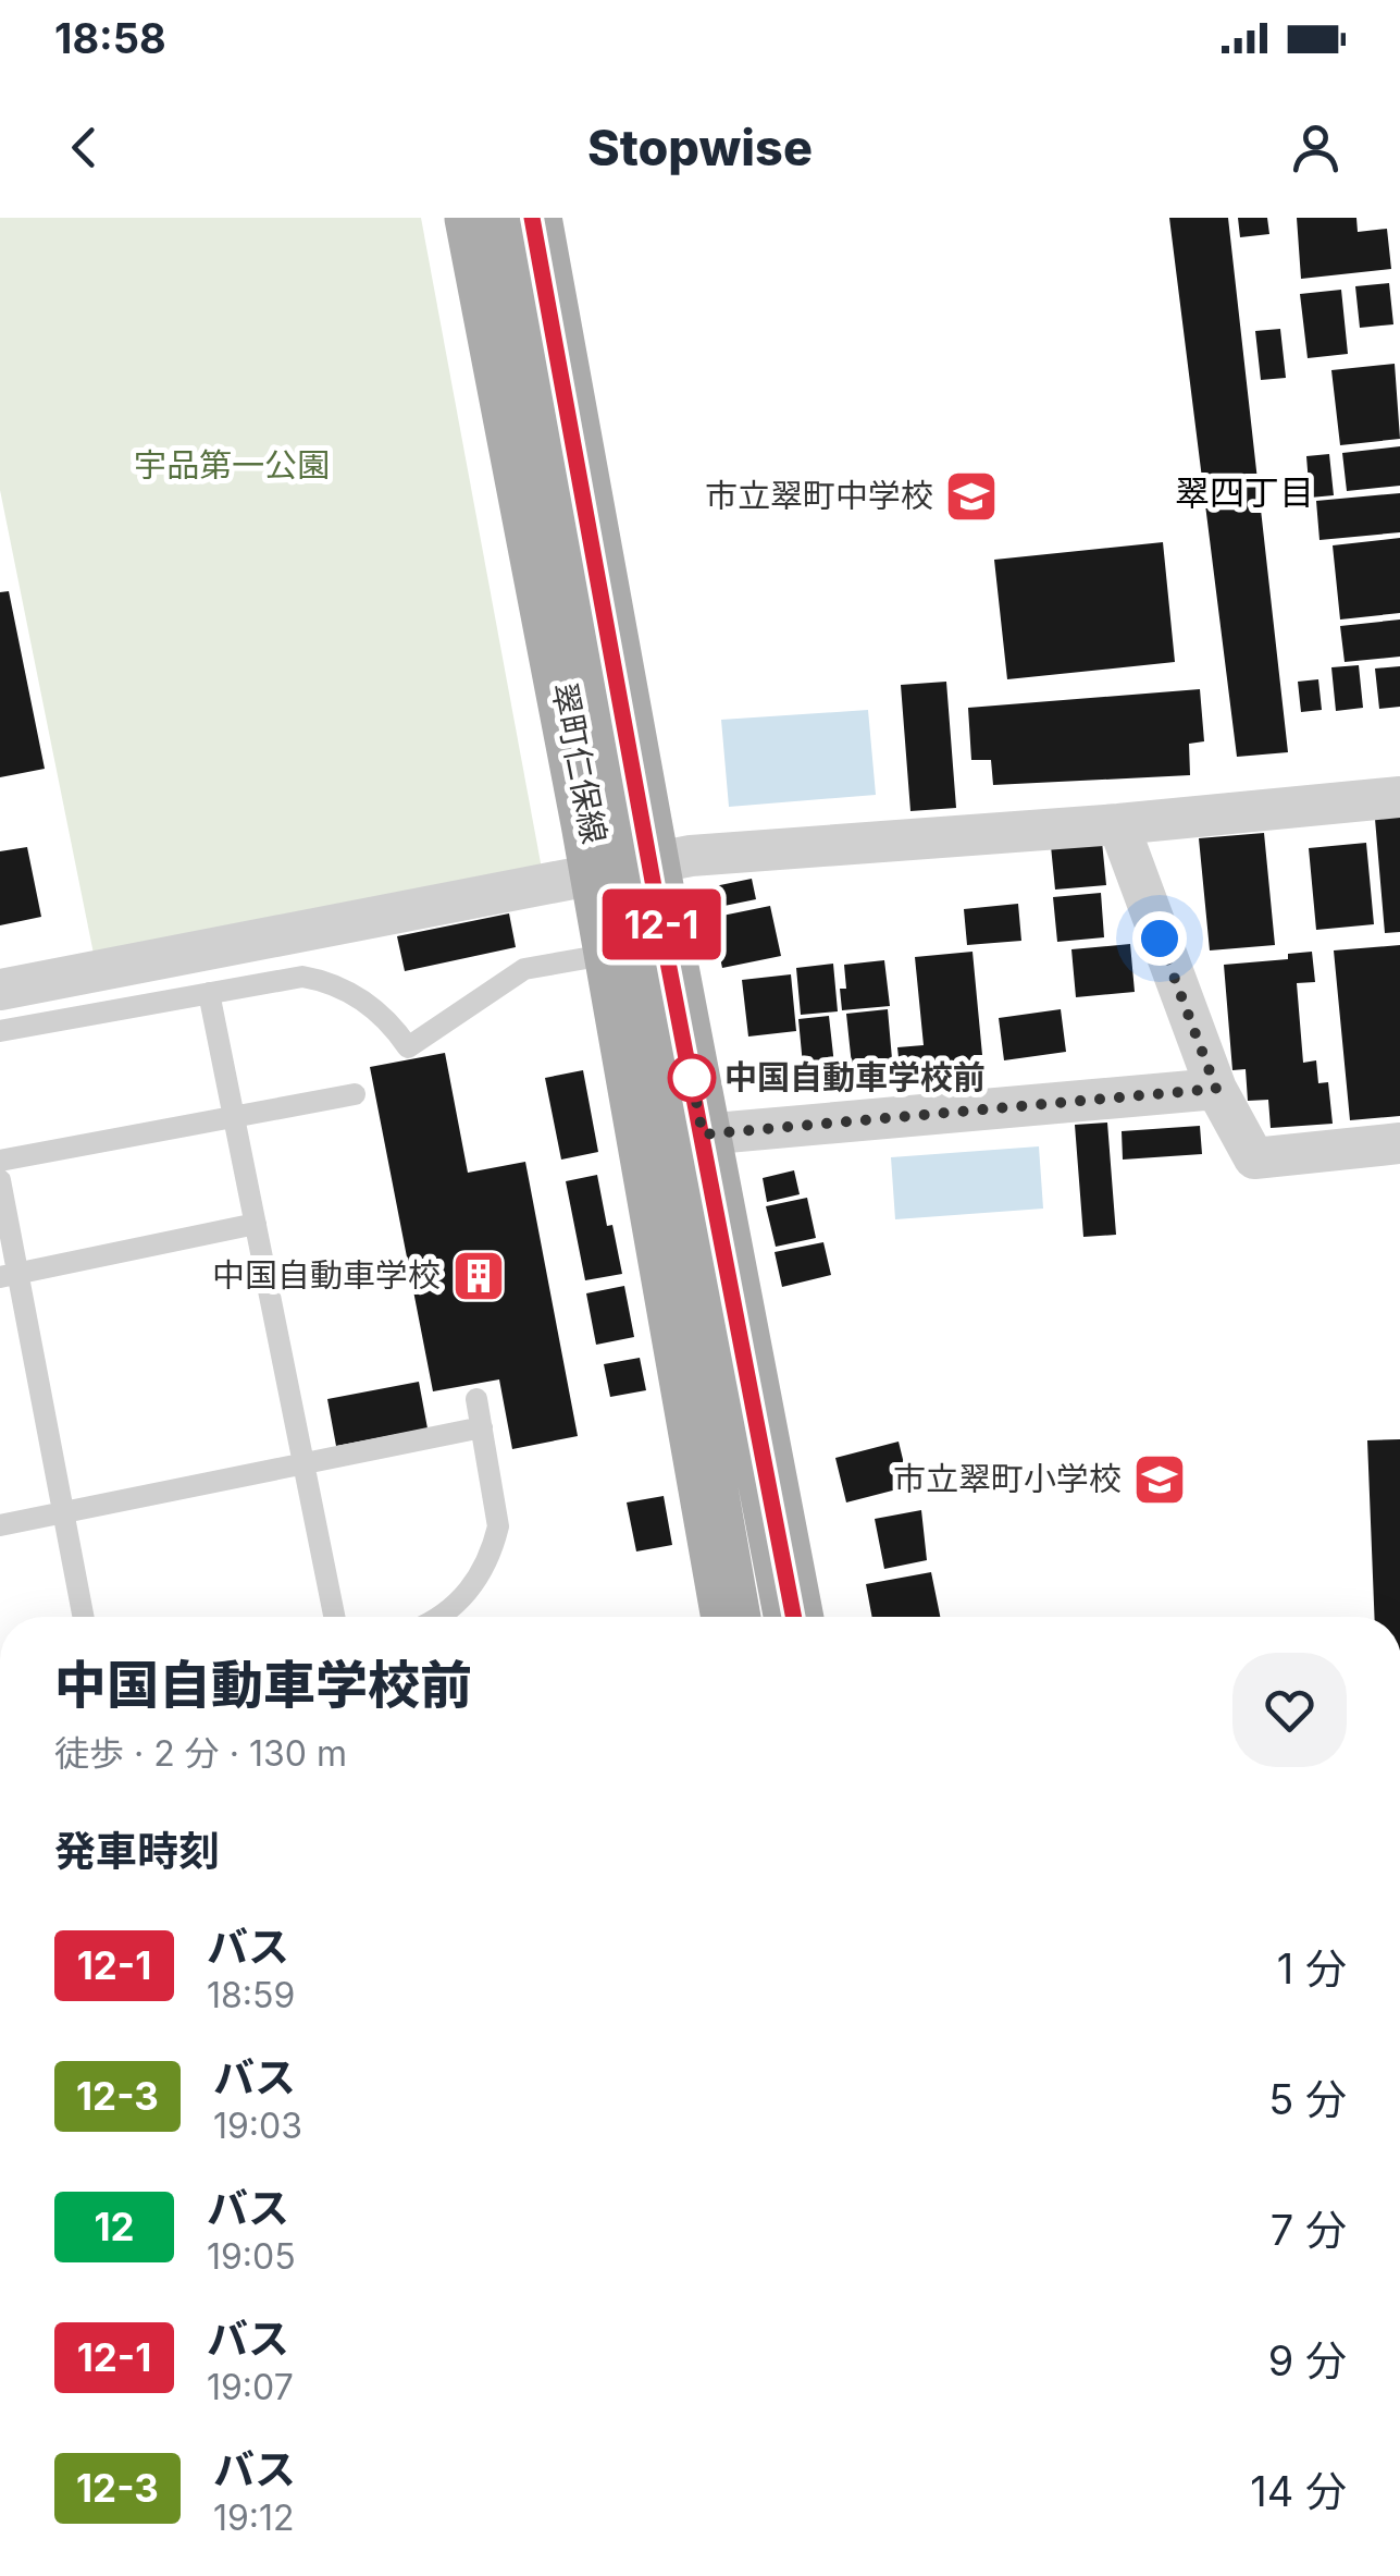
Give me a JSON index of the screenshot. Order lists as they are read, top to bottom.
{
  "streets": {
    "main road": ["翠町仁保線"]
  },
  "districts": ["翠四丁目"],
  "parks": ["宇品第一公園"],
  "places": {
    "school or university": ["市立翠町中学校", "市立翠町小学校"],
    "other": ["中国自動車学校前"],
    "building": ["中国自動車学校"]
  },
  "lines": ["bus line 12-1"],
  "page": {
    "status": "18:58",
    "header": "Stopwise",
    "on_map": "12-1",
    "heading": [
      ["中国自動車学校前", "徒歩 · 2 分 · 130 m"],
      "発車時刻"
    ],
    "list": [
      {
        "mark": "12-1",
        "name": "バス",
        "note": "18:59",
        "value": "1 分"
      },
      {
        "mark": "12-3",
        "name": "バス",
        "note": "19:03",
        "value": "5 分"
      },
      {
        "mark": "12",
        "name": "バス",
        "note": "19:05",
        "value": "7 分"
      },
      {
        "mark": "12-1",
        "name": "バス",
        "note": "19:07",
        "value": "9 分"
      },
      {
        "mark": "12-3",
        "name": "バス",
        "note": "19:12",
        "value": "14 分"
      }
    ]
  }
}
